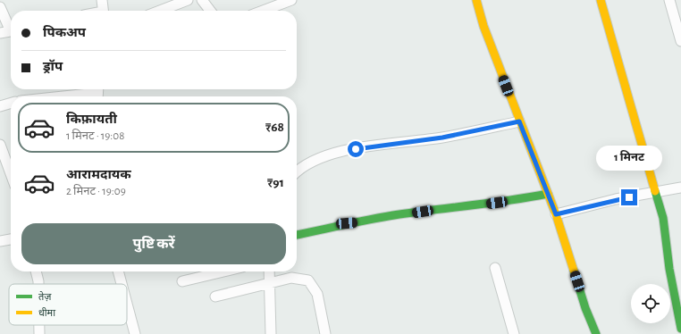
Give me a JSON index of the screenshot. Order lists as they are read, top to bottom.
{
  "legend": ["तेज़", "धीमा"],
  "page": {
    "banner": ["पिकअप", "ड्रॉप"],
    "list": [
      {
        "name": "किफ़ायती",
        "note": "1 मिनट · 19:08",
        "value": "₹68"
      },
      {
        "name": "आरामदायक",
        "note": "2 मिनट · 19:09",
        "value": "₹91"
      }
    ],
    "bubble": "1 मिनट",
    "buttons": "पुष्टि करें"
  }
}
